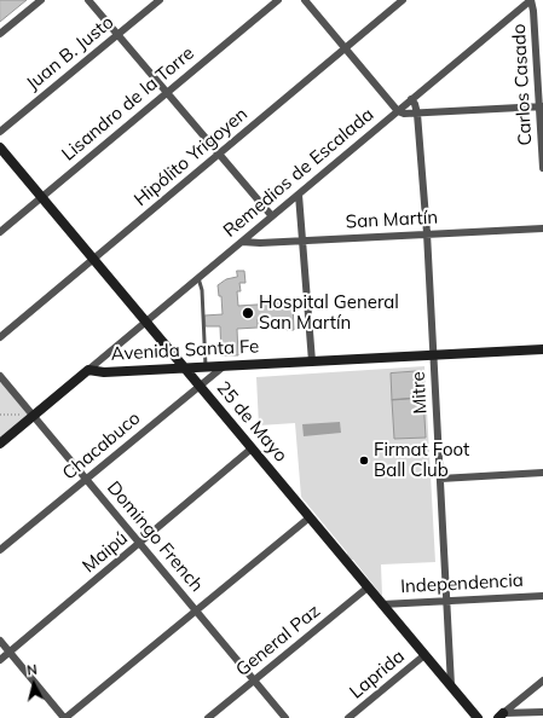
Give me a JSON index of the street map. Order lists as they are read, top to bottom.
{
  "streets": {
    "street": [
      "Juan B. Justo",
      "Carlos Casado",
      "Lisandro de la Torre",
      "Hipólito Yrigoyen",
      "Remedios de Escalada",
      "San Martín",
      "Avenida Santa Fe",
      "Mitre",
      "25 de Mayo",
      "Chacabuco",
      "Domingo French",
      "Maipú",
      "Independencia",
      "General Paz",
      "Laprida"
    ]
  },
  "crossings": [
    ["Carlos Casado", "Remedios de Escalada"],
    ["Lisandro de la Torre", "25 de Mayo"],
    ["Hipólito Yrigoyen", "25 de Mayo"],
    ["Remedios de Escalada", "San Martín"],
    ["Remedios de Escalada", "Avenida Santa Fe"],
    ["Remedios de Escalada", "Mitre"],
    ["Remedios de Escalada", "25 de Mayo"],
    ["San Martín", "Mitre"],
    ["Avenida Santa Fe", "Mitre"],
    ["Avenida Santa Fe", "25 de Mayo"],
    ["Avenida Santa Fe", "Chacabuco"],
    ["Avenida Santa Fe", "Domingo French"],
    ["Mitre", "25 de Mayo"],
    ["Mitre", "Independencia"],
    ["25 de Mayo", "Chacabuco"],
    ["25 de Mayo", "Maipú"],
    ["25 de Mayo", "Independencia"],
    ["25 de Mayo", "General Paz"],
    ["25 de Mayo", "Laprida"],
    ["Chacabuco", "Domingo French"],
    ["Domingo French", "Maipú"],
    ["Domingo French", "General Paz"]
  ],
  "places": ["Hospital General San Martín", "Firmat Foot Ball Club"],
  "north": "top"
}
